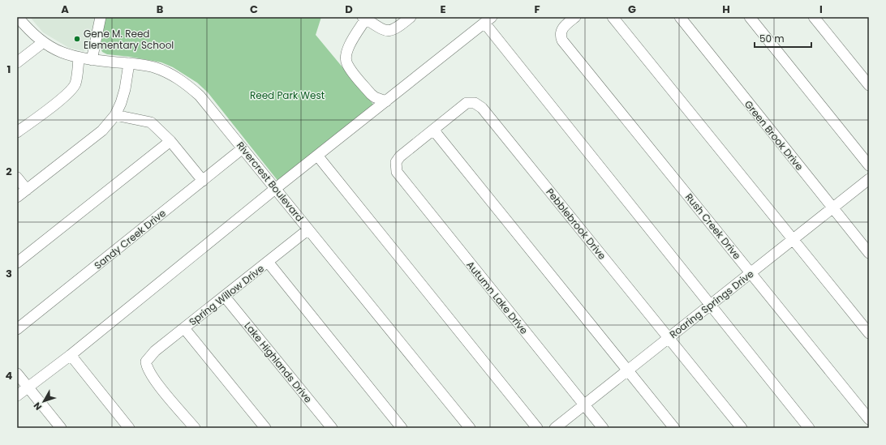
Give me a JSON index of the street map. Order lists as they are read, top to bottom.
{
  "streets": {
    "street": [
      "Green Brook Drive",
      "Rivercrest Boulevard",
      "Pebblebrook Drive",
      "Rush Creek Drive",
      "Sandy Creek Drive",
      "Spring Willow Drive",
      "Autumn Lake Drive",
      "Roaring Springs Drive",
      "Lake Highlands Drive"
    ]
  },
  "crossings": [
    ["Green Brook Drive", "Roaring Springs Drive"],
    ["Rivercrest Boulevard", "Sandy Creek Drive"],
    ["Rivercrest Boulevard", "Spring Willow Drive"],
    ["Pebblebrook Drive", "Autumn Lake Drive"],
    ["Pebblebrook Drive", "Roaring Springs Drive"],
    ["Rush Creek Drive", "Roaring Springs Drive"],
    ["Spring Willow Drive", "Lake Highlands Drive"],
    ["Autumn Lake Drive", "Roaring Springs Drive"]
  ],
  "parks": ["Reed Park West"],
  "places": ["Gene M. Reed Elementary School"],
  "scale_bar": "50 m",
  "north": "bottom left",
  "grid": {
    "columns": [
      "A",
      "B",
      "C",
      "D",
      "E",
      "F",
      "G",
      "H",
      "I"
    ],
    "rows": [
      "1",
      "2",
      "3",
      "4"
    ]
  }
}
